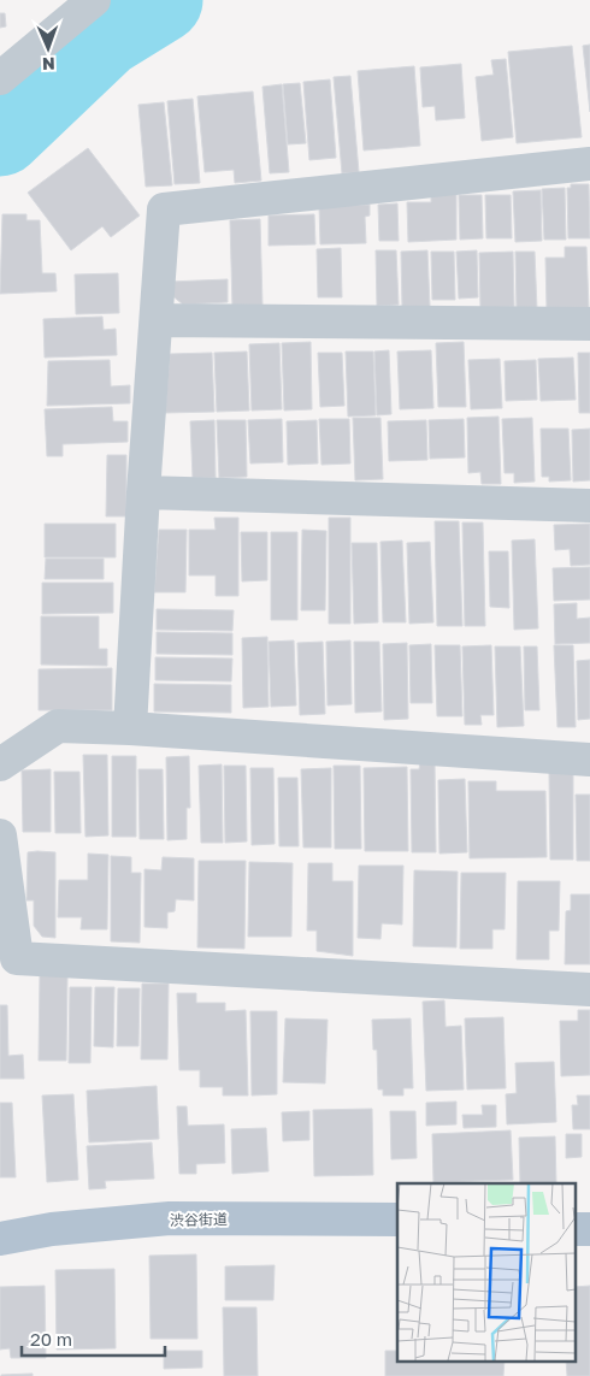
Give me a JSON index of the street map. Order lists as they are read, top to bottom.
{
  "streets": {
    "main road": ["渋谷街道"]
  },
  "scale_bar": "20 m",
  "north": "bottom"
}
